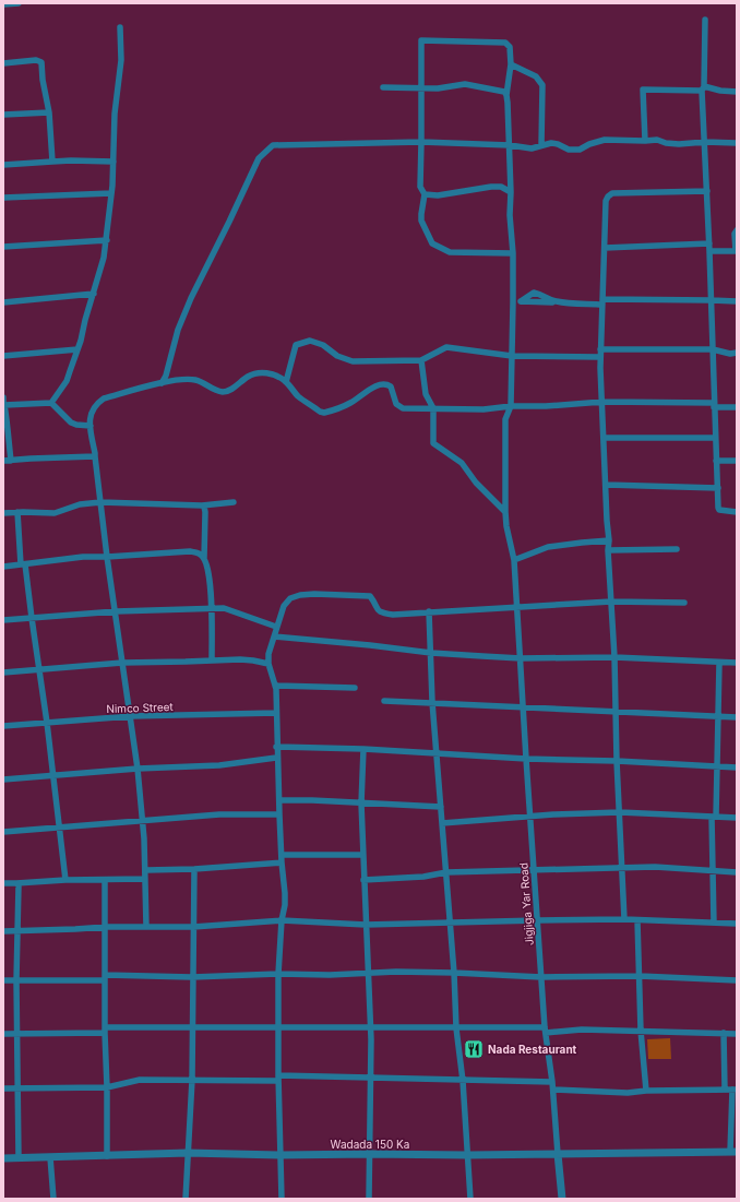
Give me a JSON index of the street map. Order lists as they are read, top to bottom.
{
  "streets": {
    "street": ["Nimco Street", "Jigjiga Yar Road", "Wadada 150 Ka"]
  },
  "crossings": [
    ["Jigjiga Yar Road", "Wadada 150 Ka"]
  ],
  "places": {
    "restaurant": ["Nada Restaurant"]
  }
}
